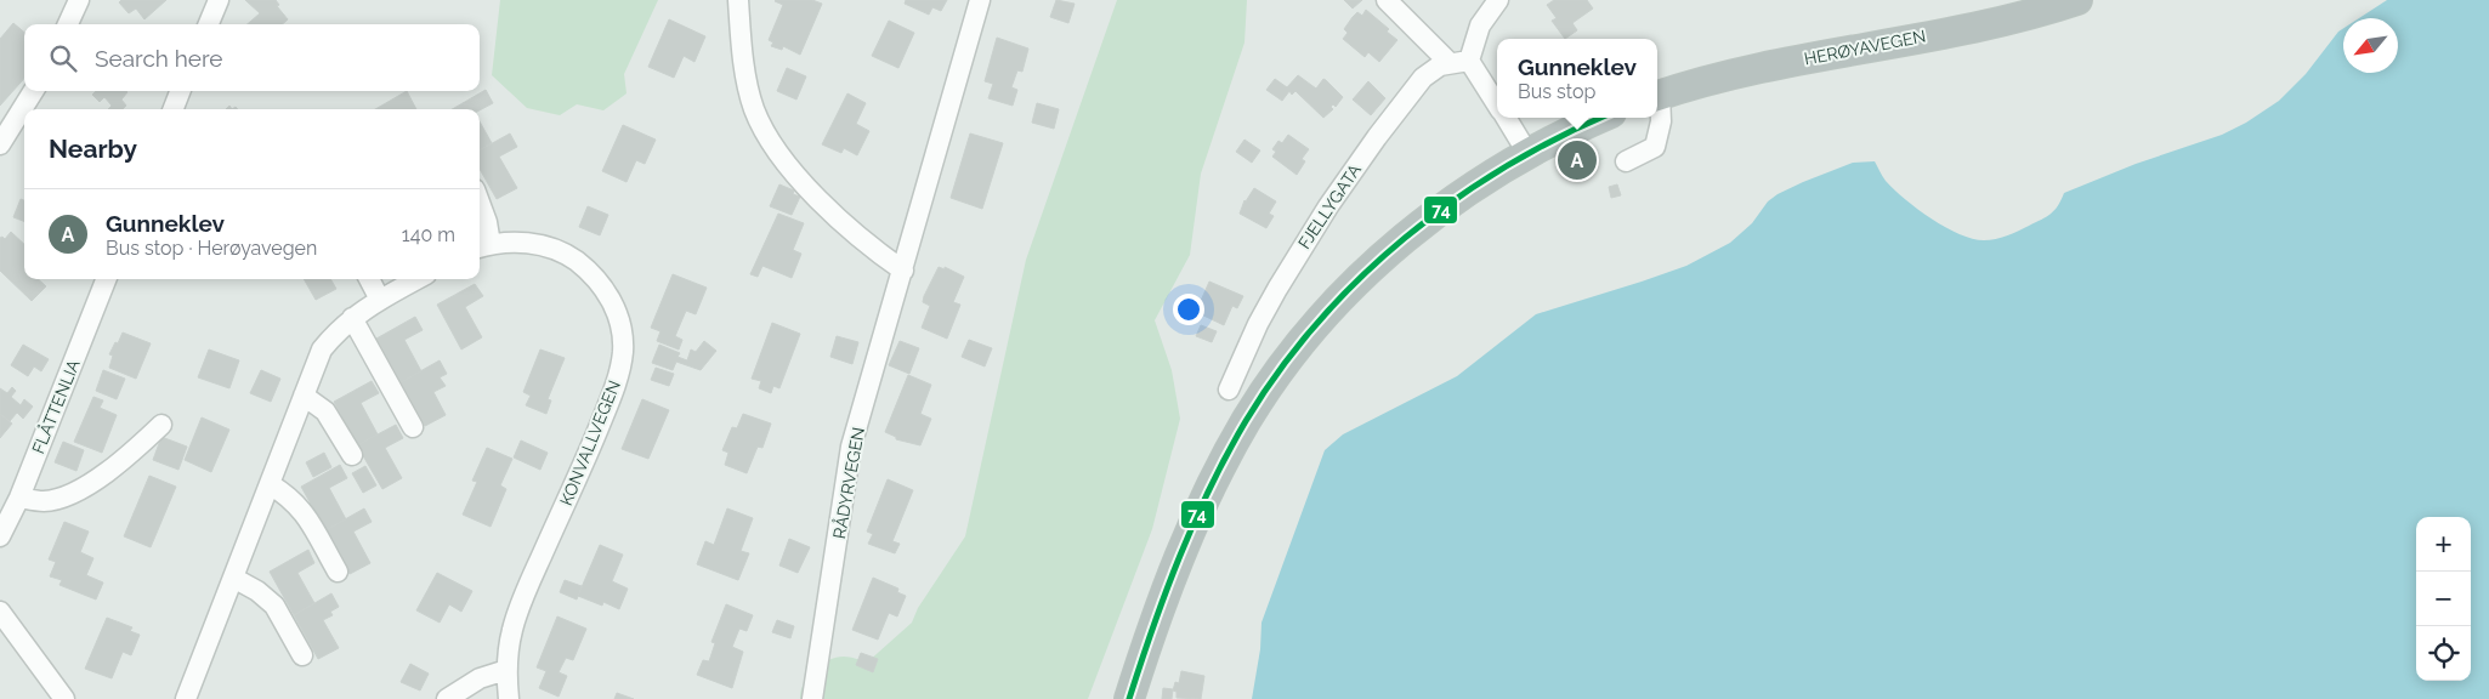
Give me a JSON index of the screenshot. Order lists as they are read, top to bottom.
{
  "streets": {
    "highway": ["HERØYAVEGEN"],
    "street": [
      "FJELLYGATA",
      "FLÅTTENLIA",
      "KONVALLVEGEN",
      "RÅDYRVEGEN"
    ]
  },
  "lines": ["transit line 74"],
  "north": "bottom left",
  "page": {
    "search": "Search here",
    "popup": ["Gunneklev", "Bus stop"],
    "heading": "Nearby",
    "pins": "A",
    "list": [
      {
        "mark": "A",
        "name": "Gunneklev",
        "note": "Bus stop · Herøyavegen",
        "value": "140 m"
      }
    ],
    "map_buttons": ["+", "−"]
  }
}
